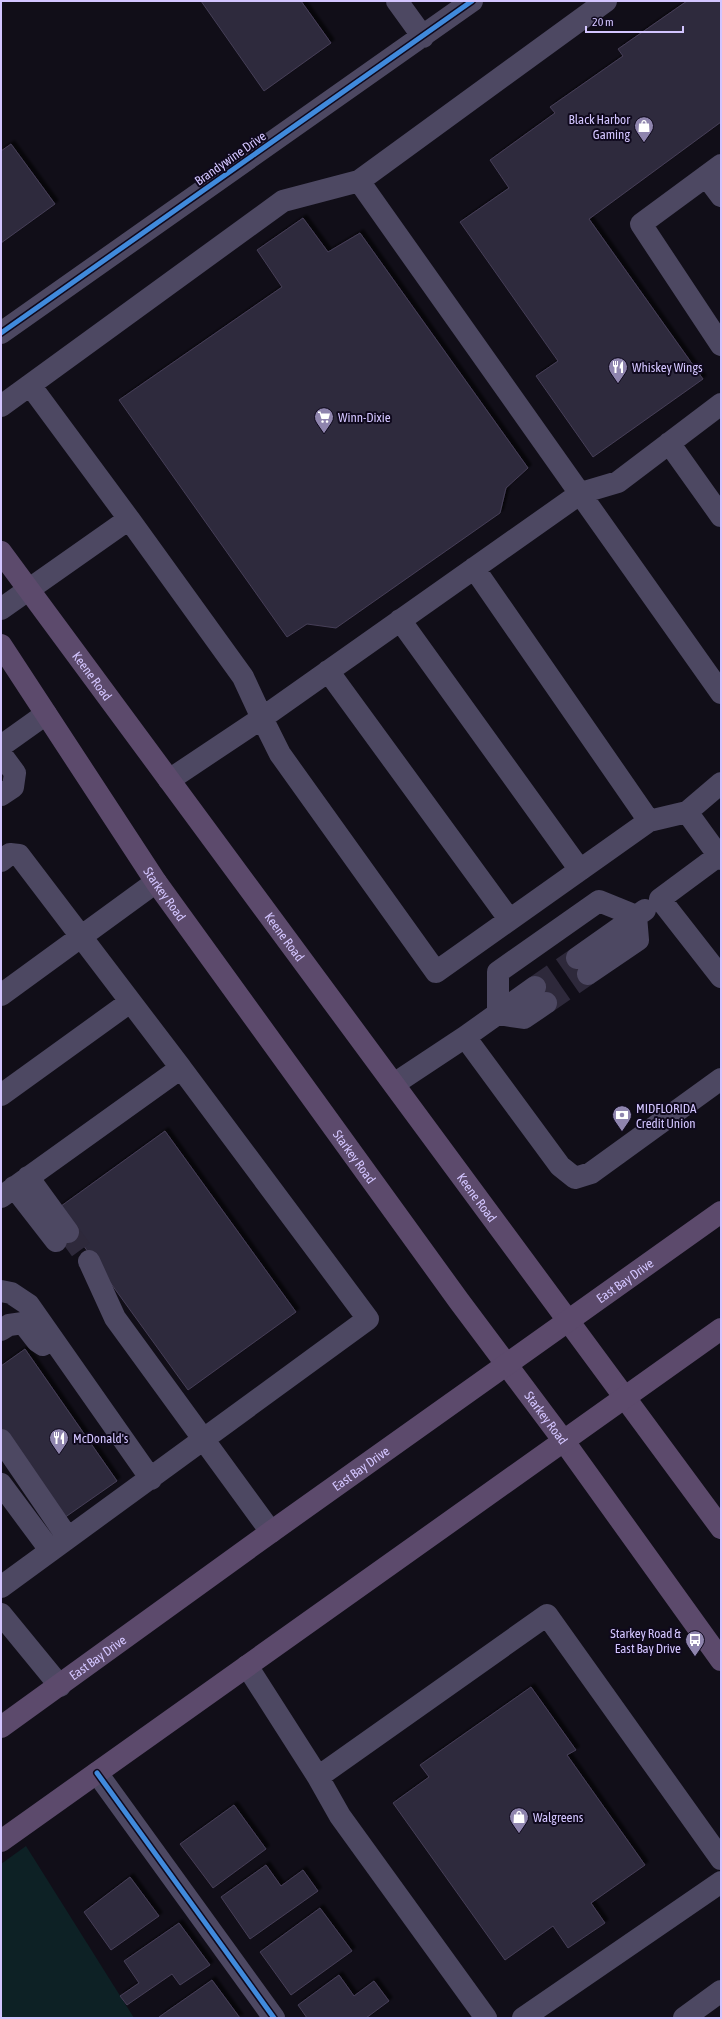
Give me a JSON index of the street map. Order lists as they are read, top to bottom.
{
  "streets": {
    "main road": ["Keene Road", "Starkey Road", "East Bay Drive"],
    "street": ["Brandywine Drive"]
  },
  "crossings": [
    ["Keene Road", "East Bay Drive"],
    ["Starkey Road", "East Bay Drive"]
  ],
  "places": {
    "shop": ["Black Harbor Gaming", "Walgreens"],
    "restaurant": ["Whiskey Wings", "McDonald's"],
    "supermarket": ["Winn-Dixie"],
    "bank": ["MIDFLORIDA Credit Union"],
    "bus stop": ["Starkey Road & East Bay Drive"]
  },
  "scale_bar": "20 m"
}
